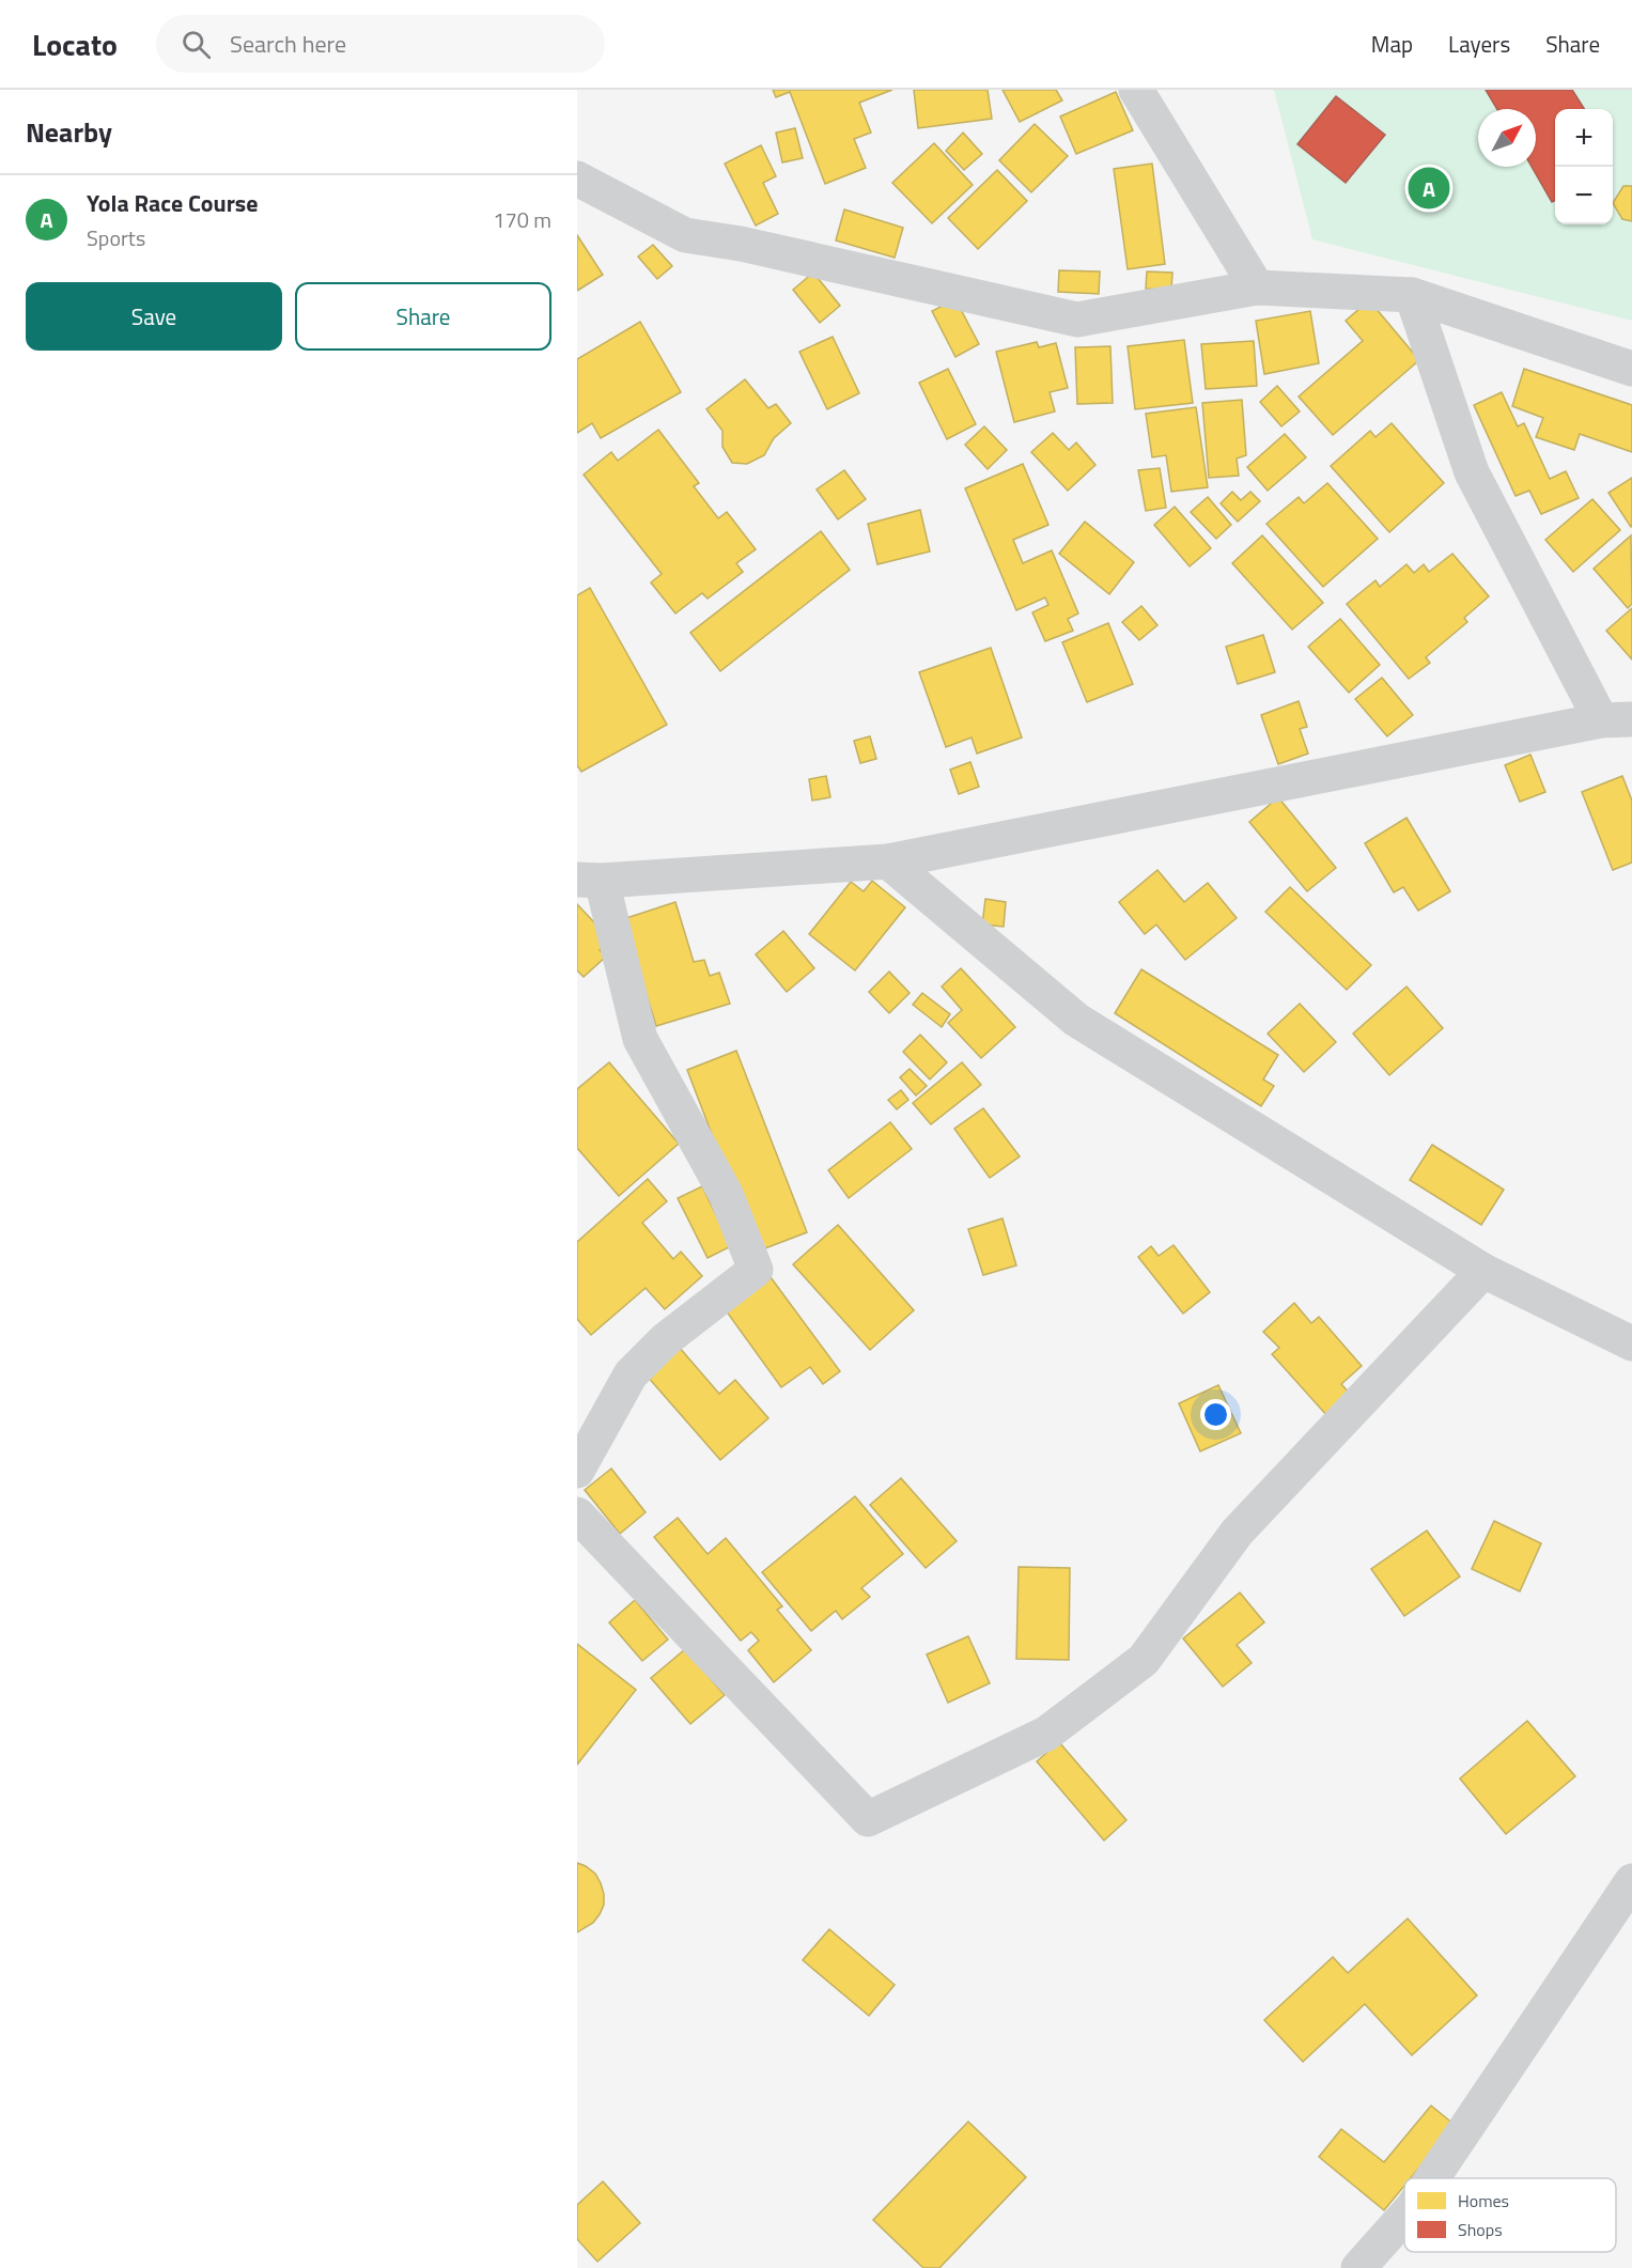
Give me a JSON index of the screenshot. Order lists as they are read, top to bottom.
{
  "legend": ["Homes", "Shops"],
  "north": "top right",
  "page": {
    "header": "Locato",
    "search": "Search here",
    "nav": ["Map", "Layers", "Share"],
    "heading": "Nearby",
    "map_buttons": ["+", "−"],
    "pins": "A",
    "list": [
      {
        "mark": "A",
        "name": "Yola Race Course",
        "note": "Sports",
        "value": "170 m"
      }
    ],
    "buttons": ["Save", "Share"]
  }
}
